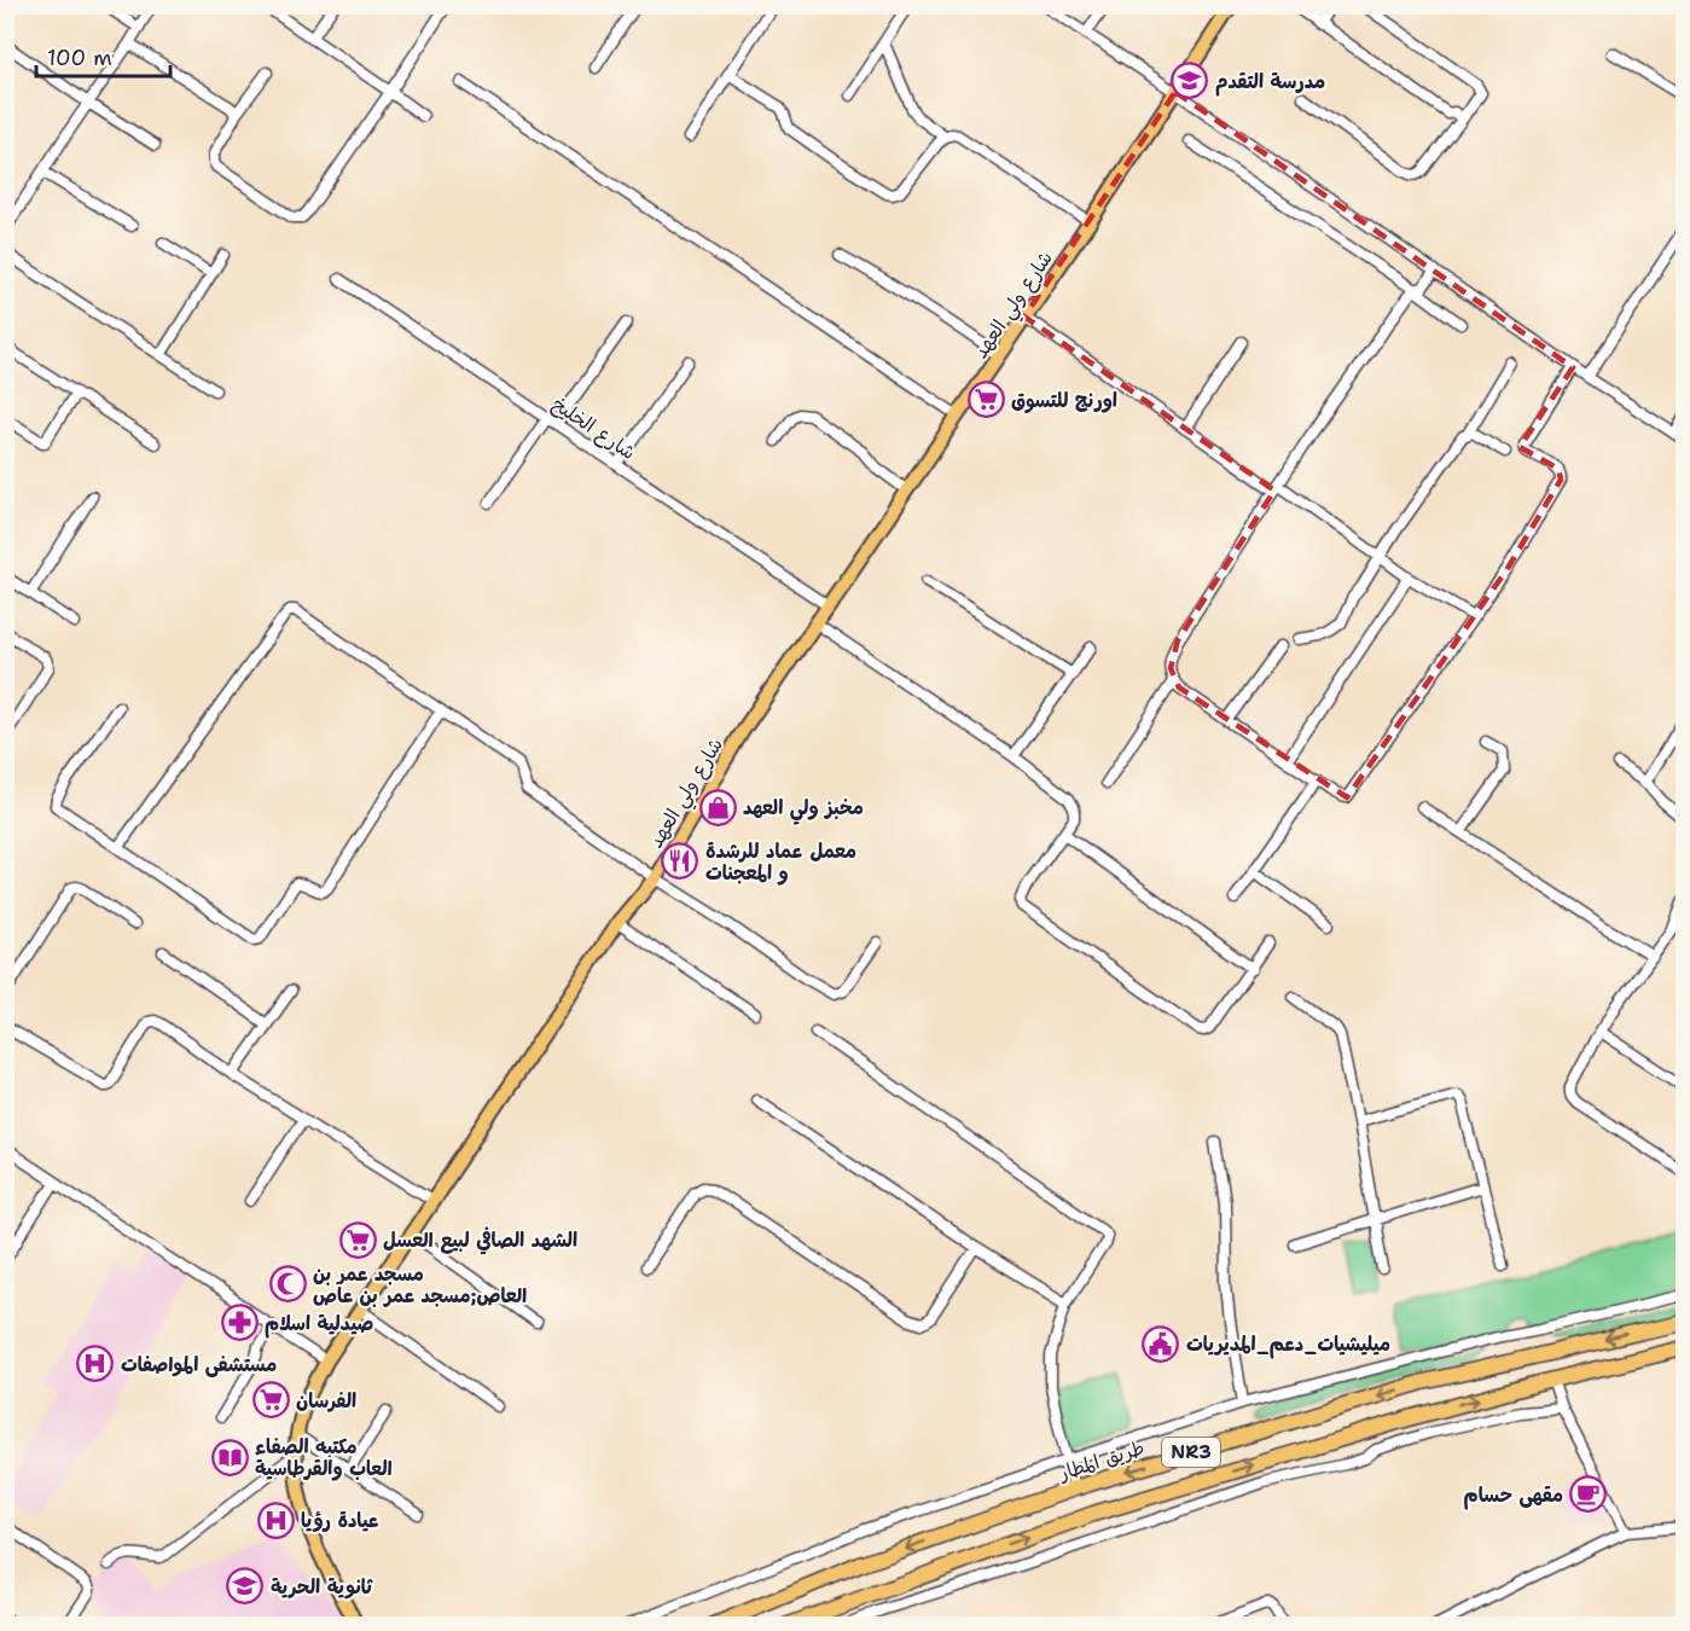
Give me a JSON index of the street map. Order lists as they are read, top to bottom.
{
  "streets": {
    "highway": ["NR3", "طريق المطار"],
    "main road": ["شارع ولي العهد"],
    "street": ["شارع الخليخ"]
  },
  "crossings": [
    ["شارع ولي العهد", "شارع الخليخ"]
  ],
  "places": {
    "school or university": ["مدرسة التقدم", "ثانوية الحرية"],
    "supermarket": ["اورنج للتسوق", "الشهد الصافي لبيع العسل", "الفرسان"],
    "shop": ["مخبز ولي العهد"],
    "restaurant": ["معمل عماد للرشدة و المعجنات"],
    "mosque": ["مسجد عمر بن العاص;مسجد عمر بن عاص"],
    "pharmacy": ["صيدلية اسلام"],
    "public building": ["ميليشيات_دعم_المديريات"],
    "hospital": ["مستشفى المواصفات", "عيادة رؤيا"],
    "library": ["مكتبه الصفاء العاب والقرطاسية"],
    "cafe": ["مقهى حسام"]
  },
  "scale_bar": "100 m"
}
